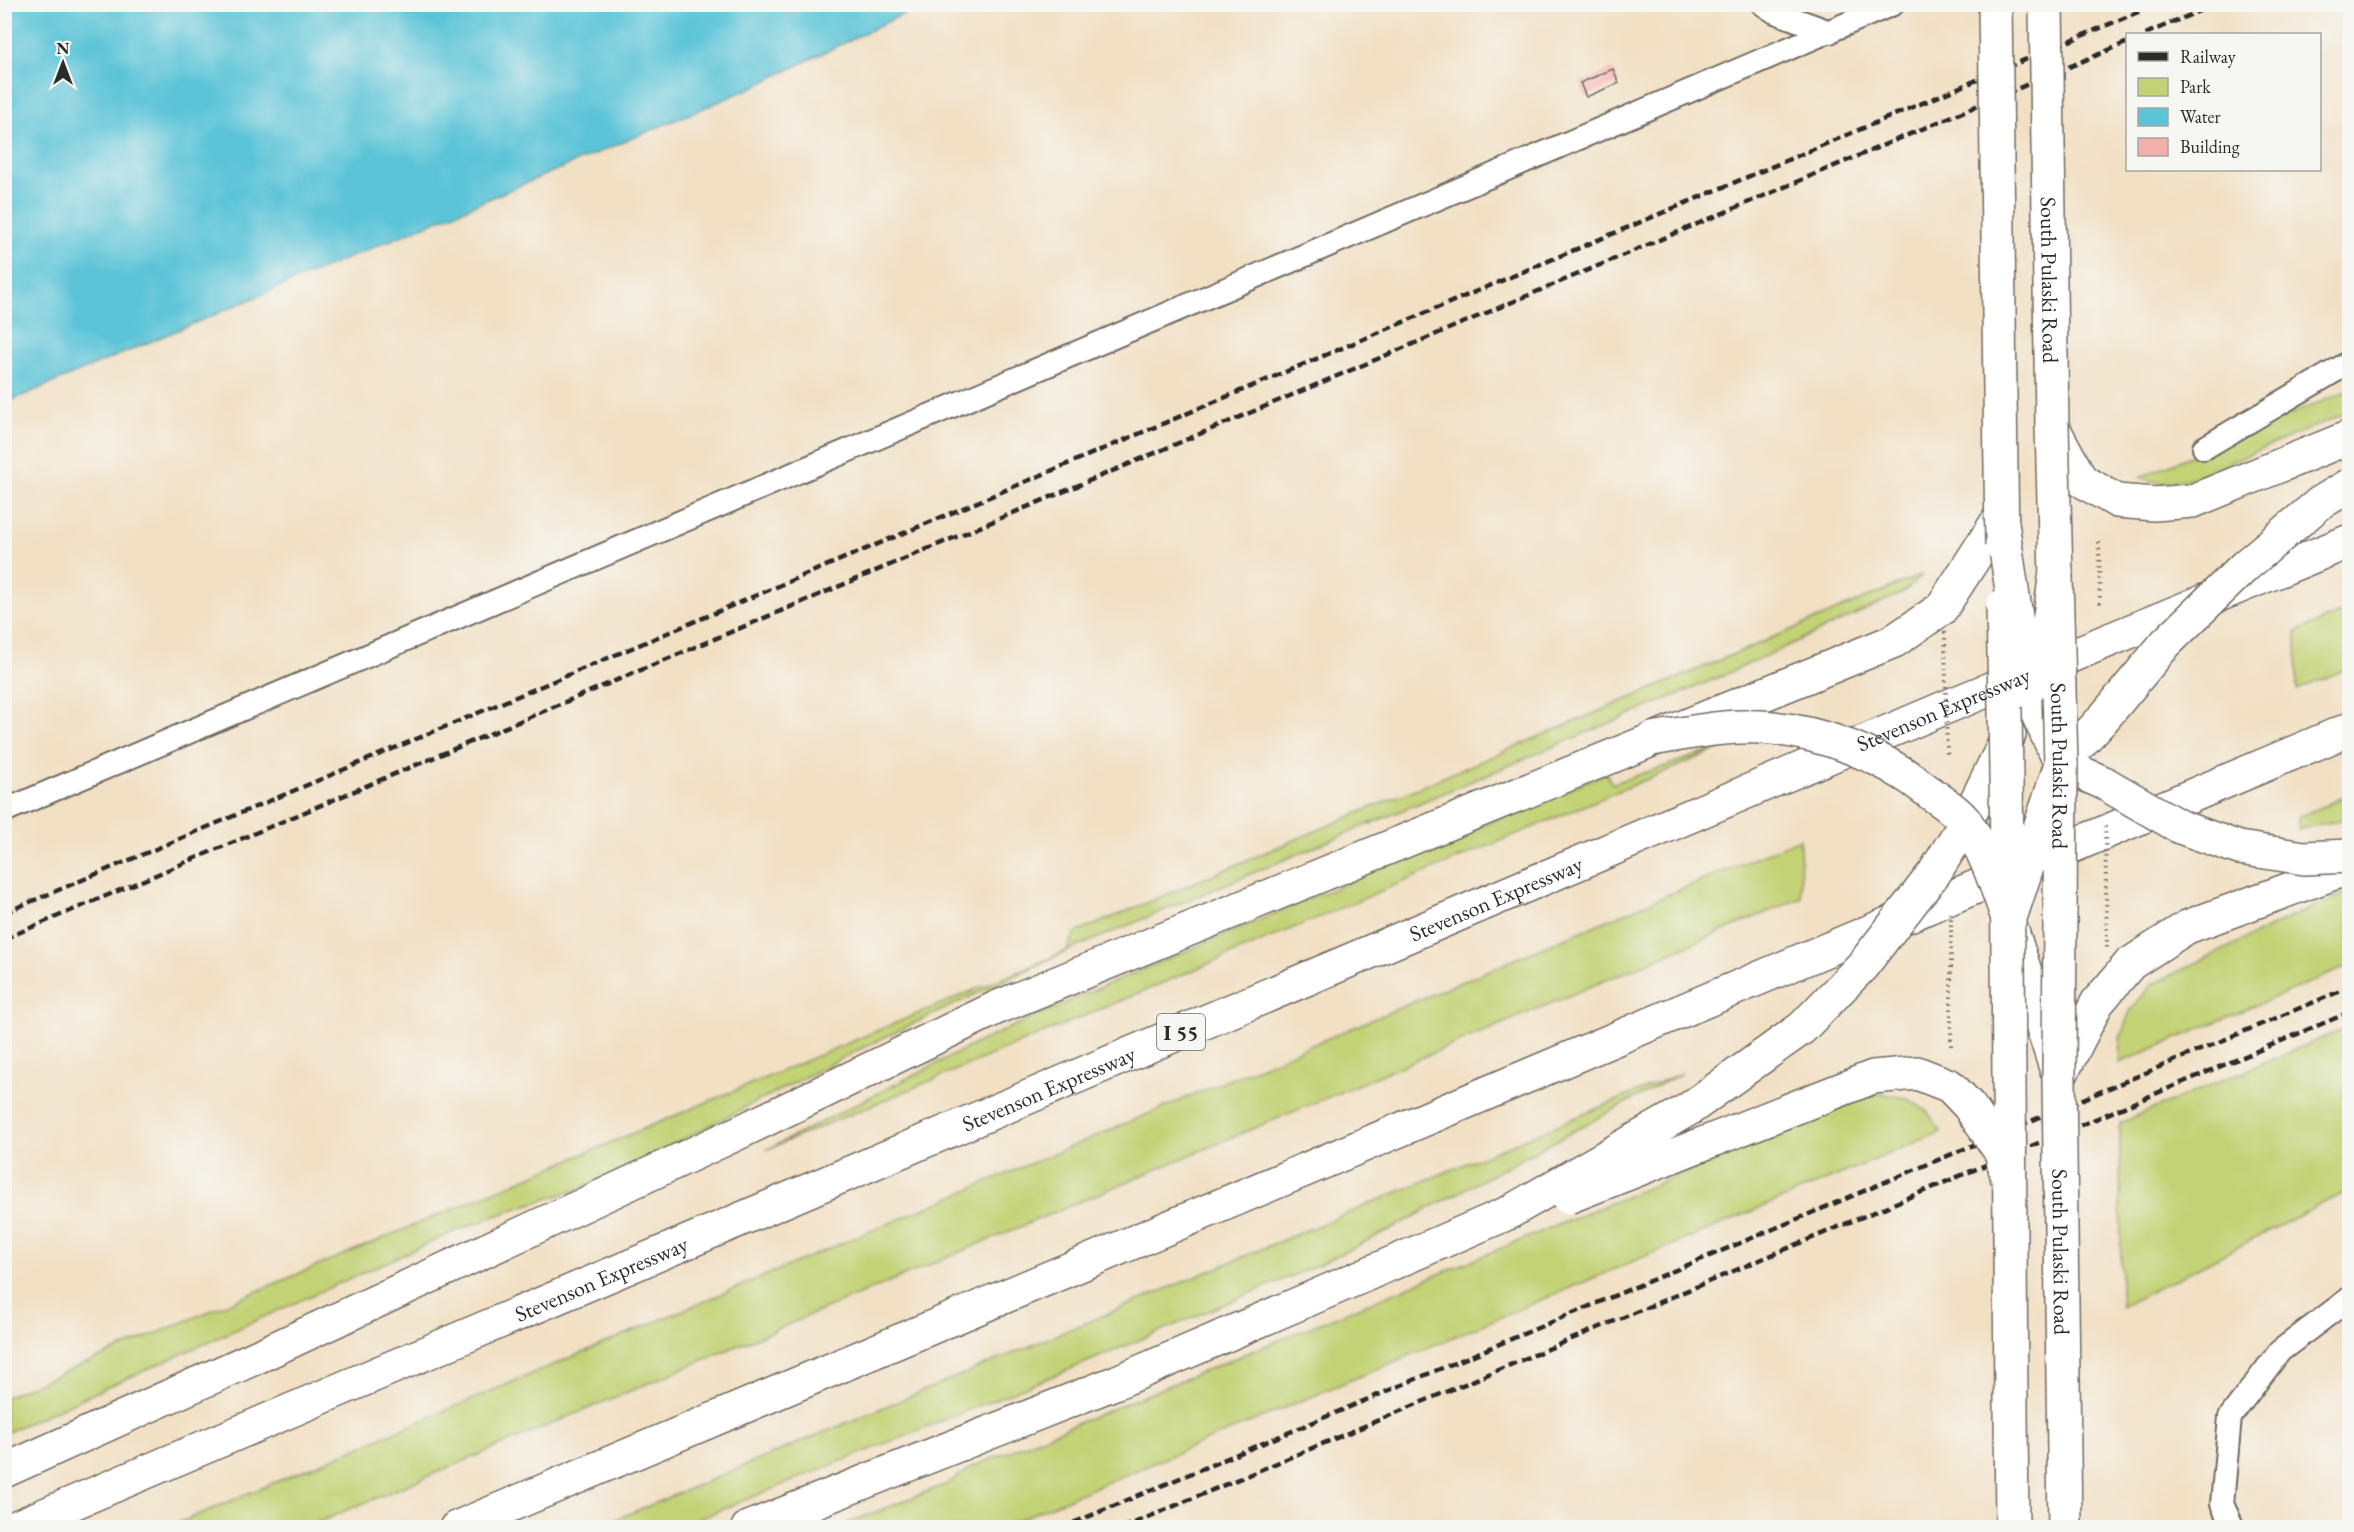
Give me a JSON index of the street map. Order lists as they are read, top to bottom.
{
  "streets": {
    "main road": ["South Pulaski Road", "Stevenson Expressway", "I 55"]
  },
  "legend": [
    "Railway",
    "Park",
    "Water",
    "Building"
  ],
  "north": "top"
}
